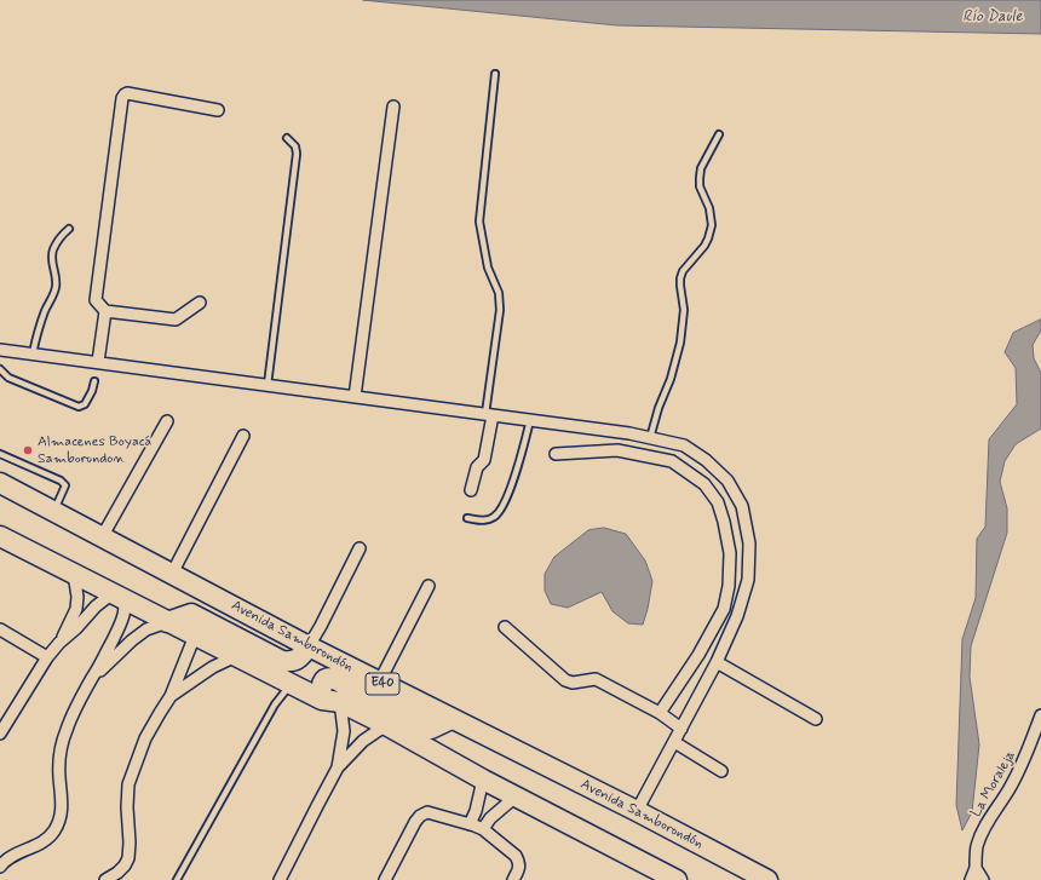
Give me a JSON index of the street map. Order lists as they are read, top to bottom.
{
  "streets": {
    "highway": ["Avenida Samborondón", "E40"],
    "street": ["La Moraleja"]
  },
  "water": ["Río Daule"],
  "places": ["Almacenes Boyacá Samborondon"]
}
